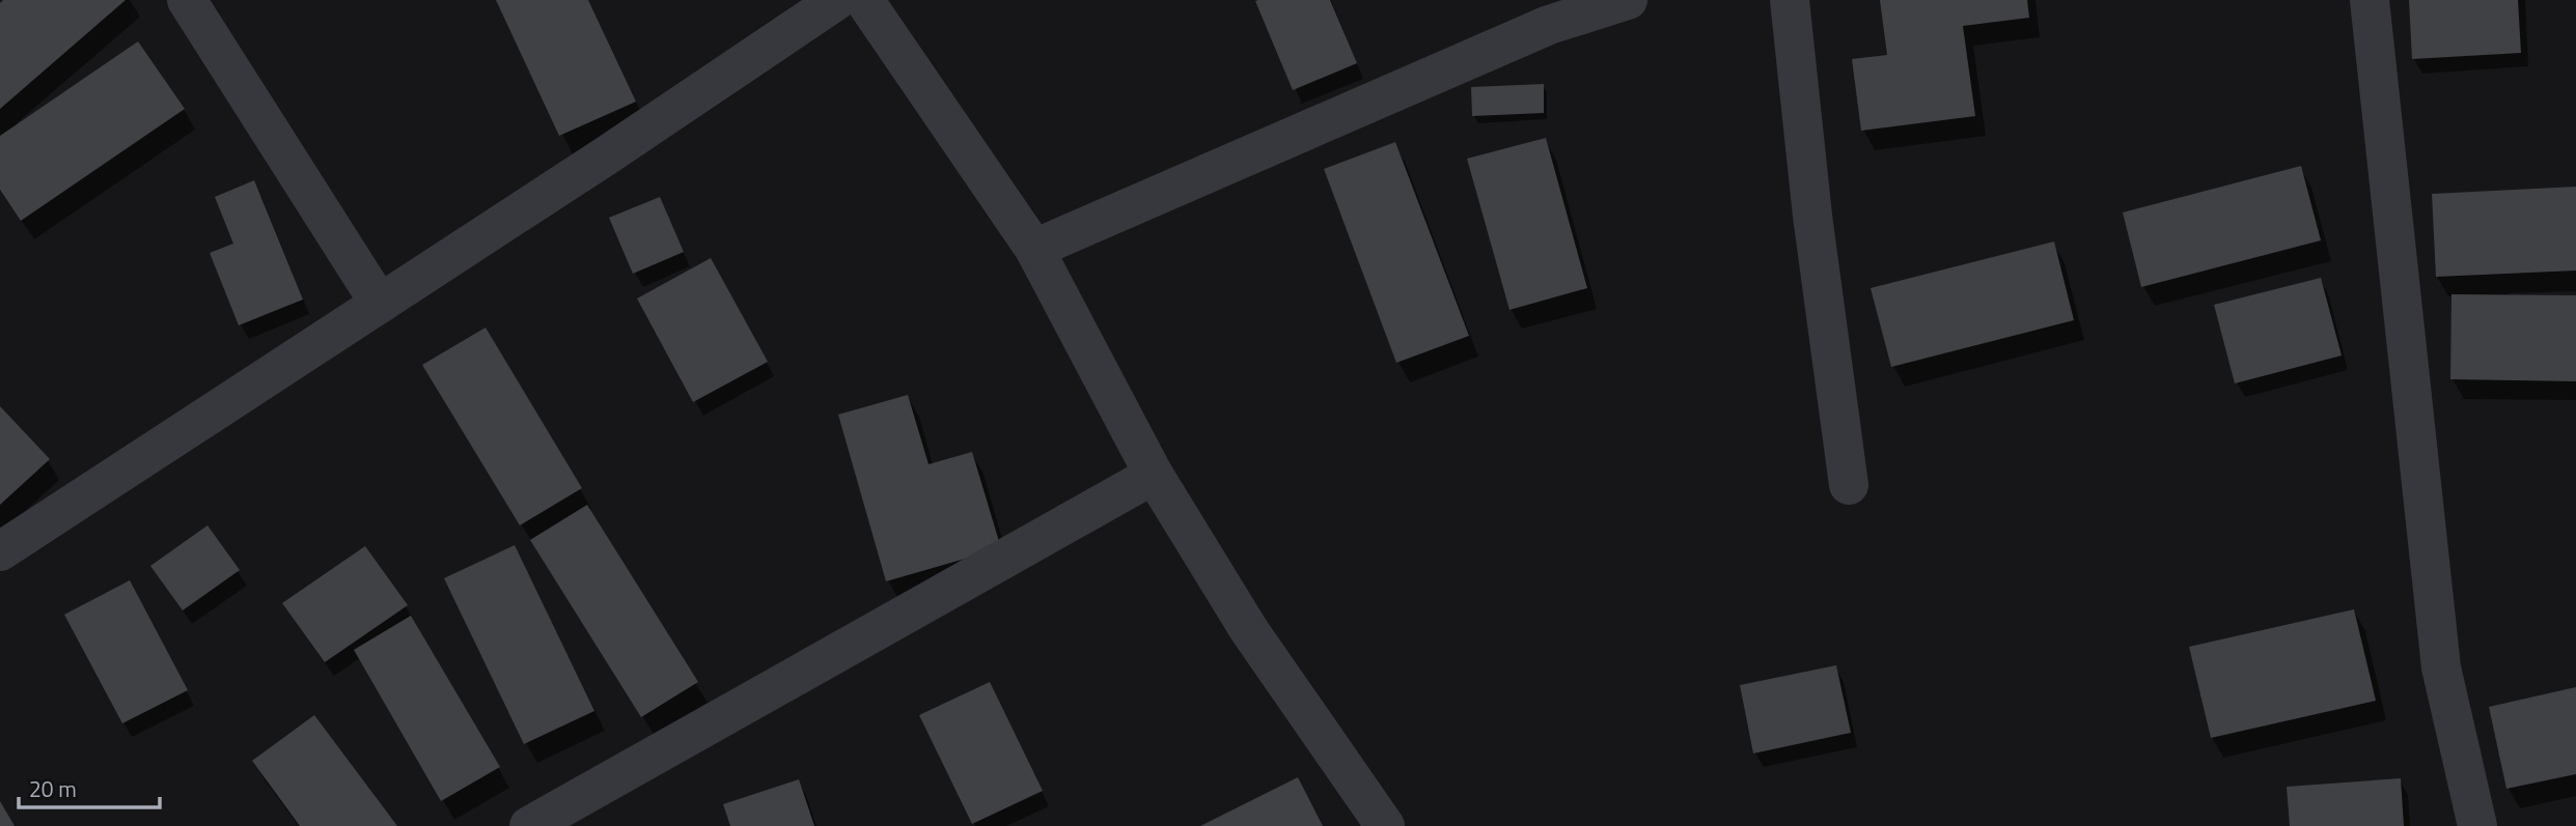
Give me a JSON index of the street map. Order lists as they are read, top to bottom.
{
  "scale_bar": "20 m"
}
